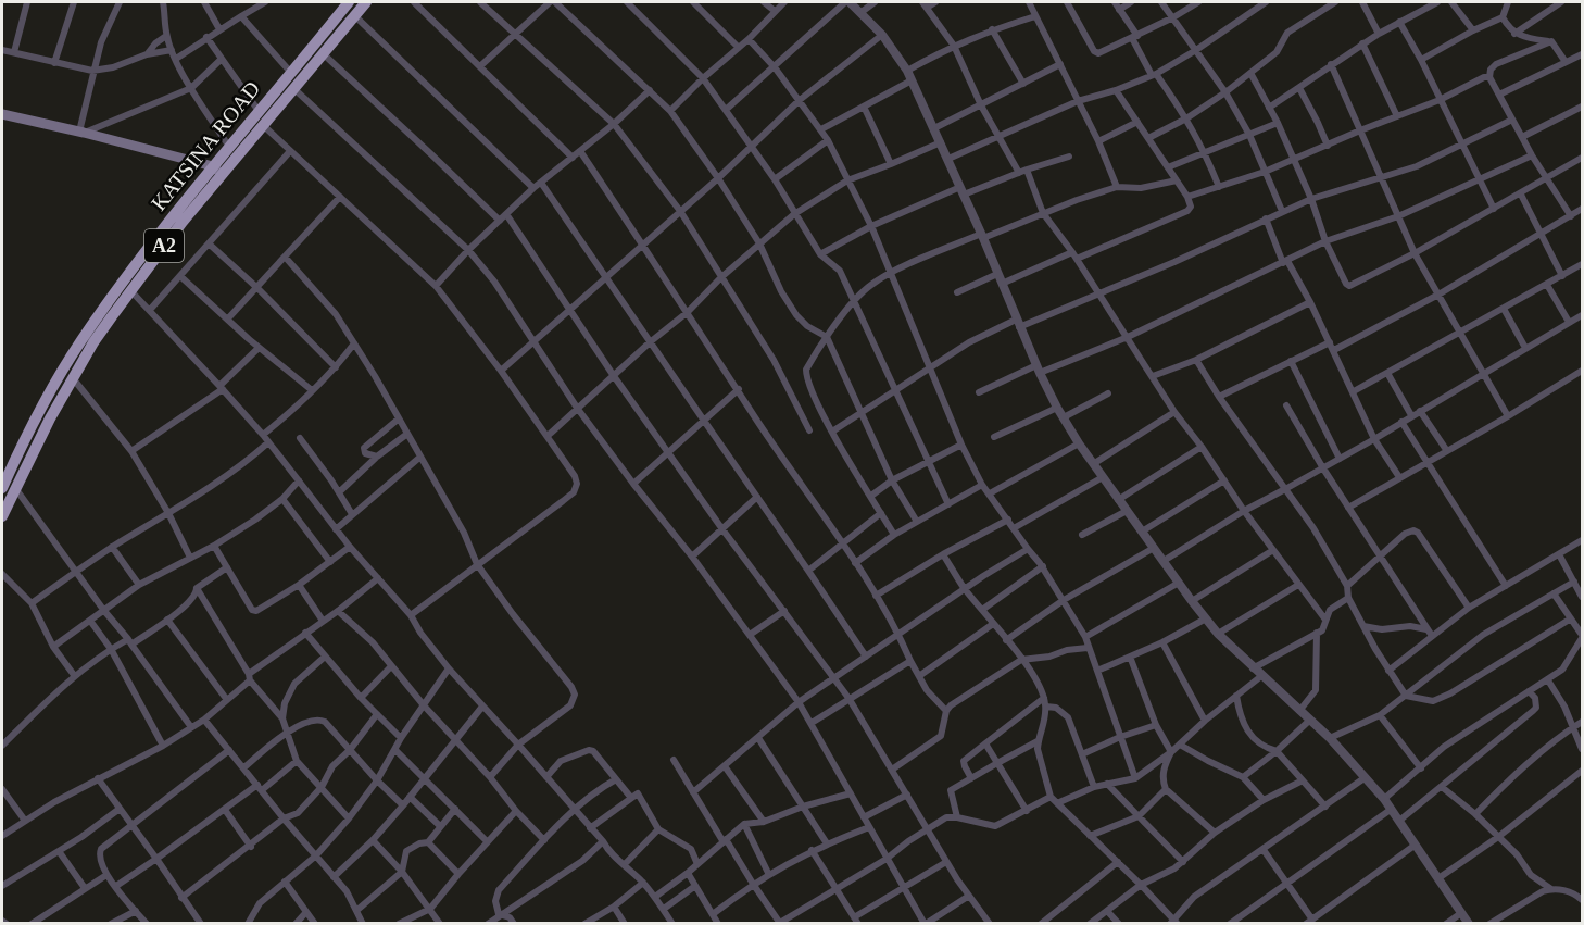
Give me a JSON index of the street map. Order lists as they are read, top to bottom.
{
  "streets": {
    "highway": ["KATSINA ROAD", "A2"]
  }
}
